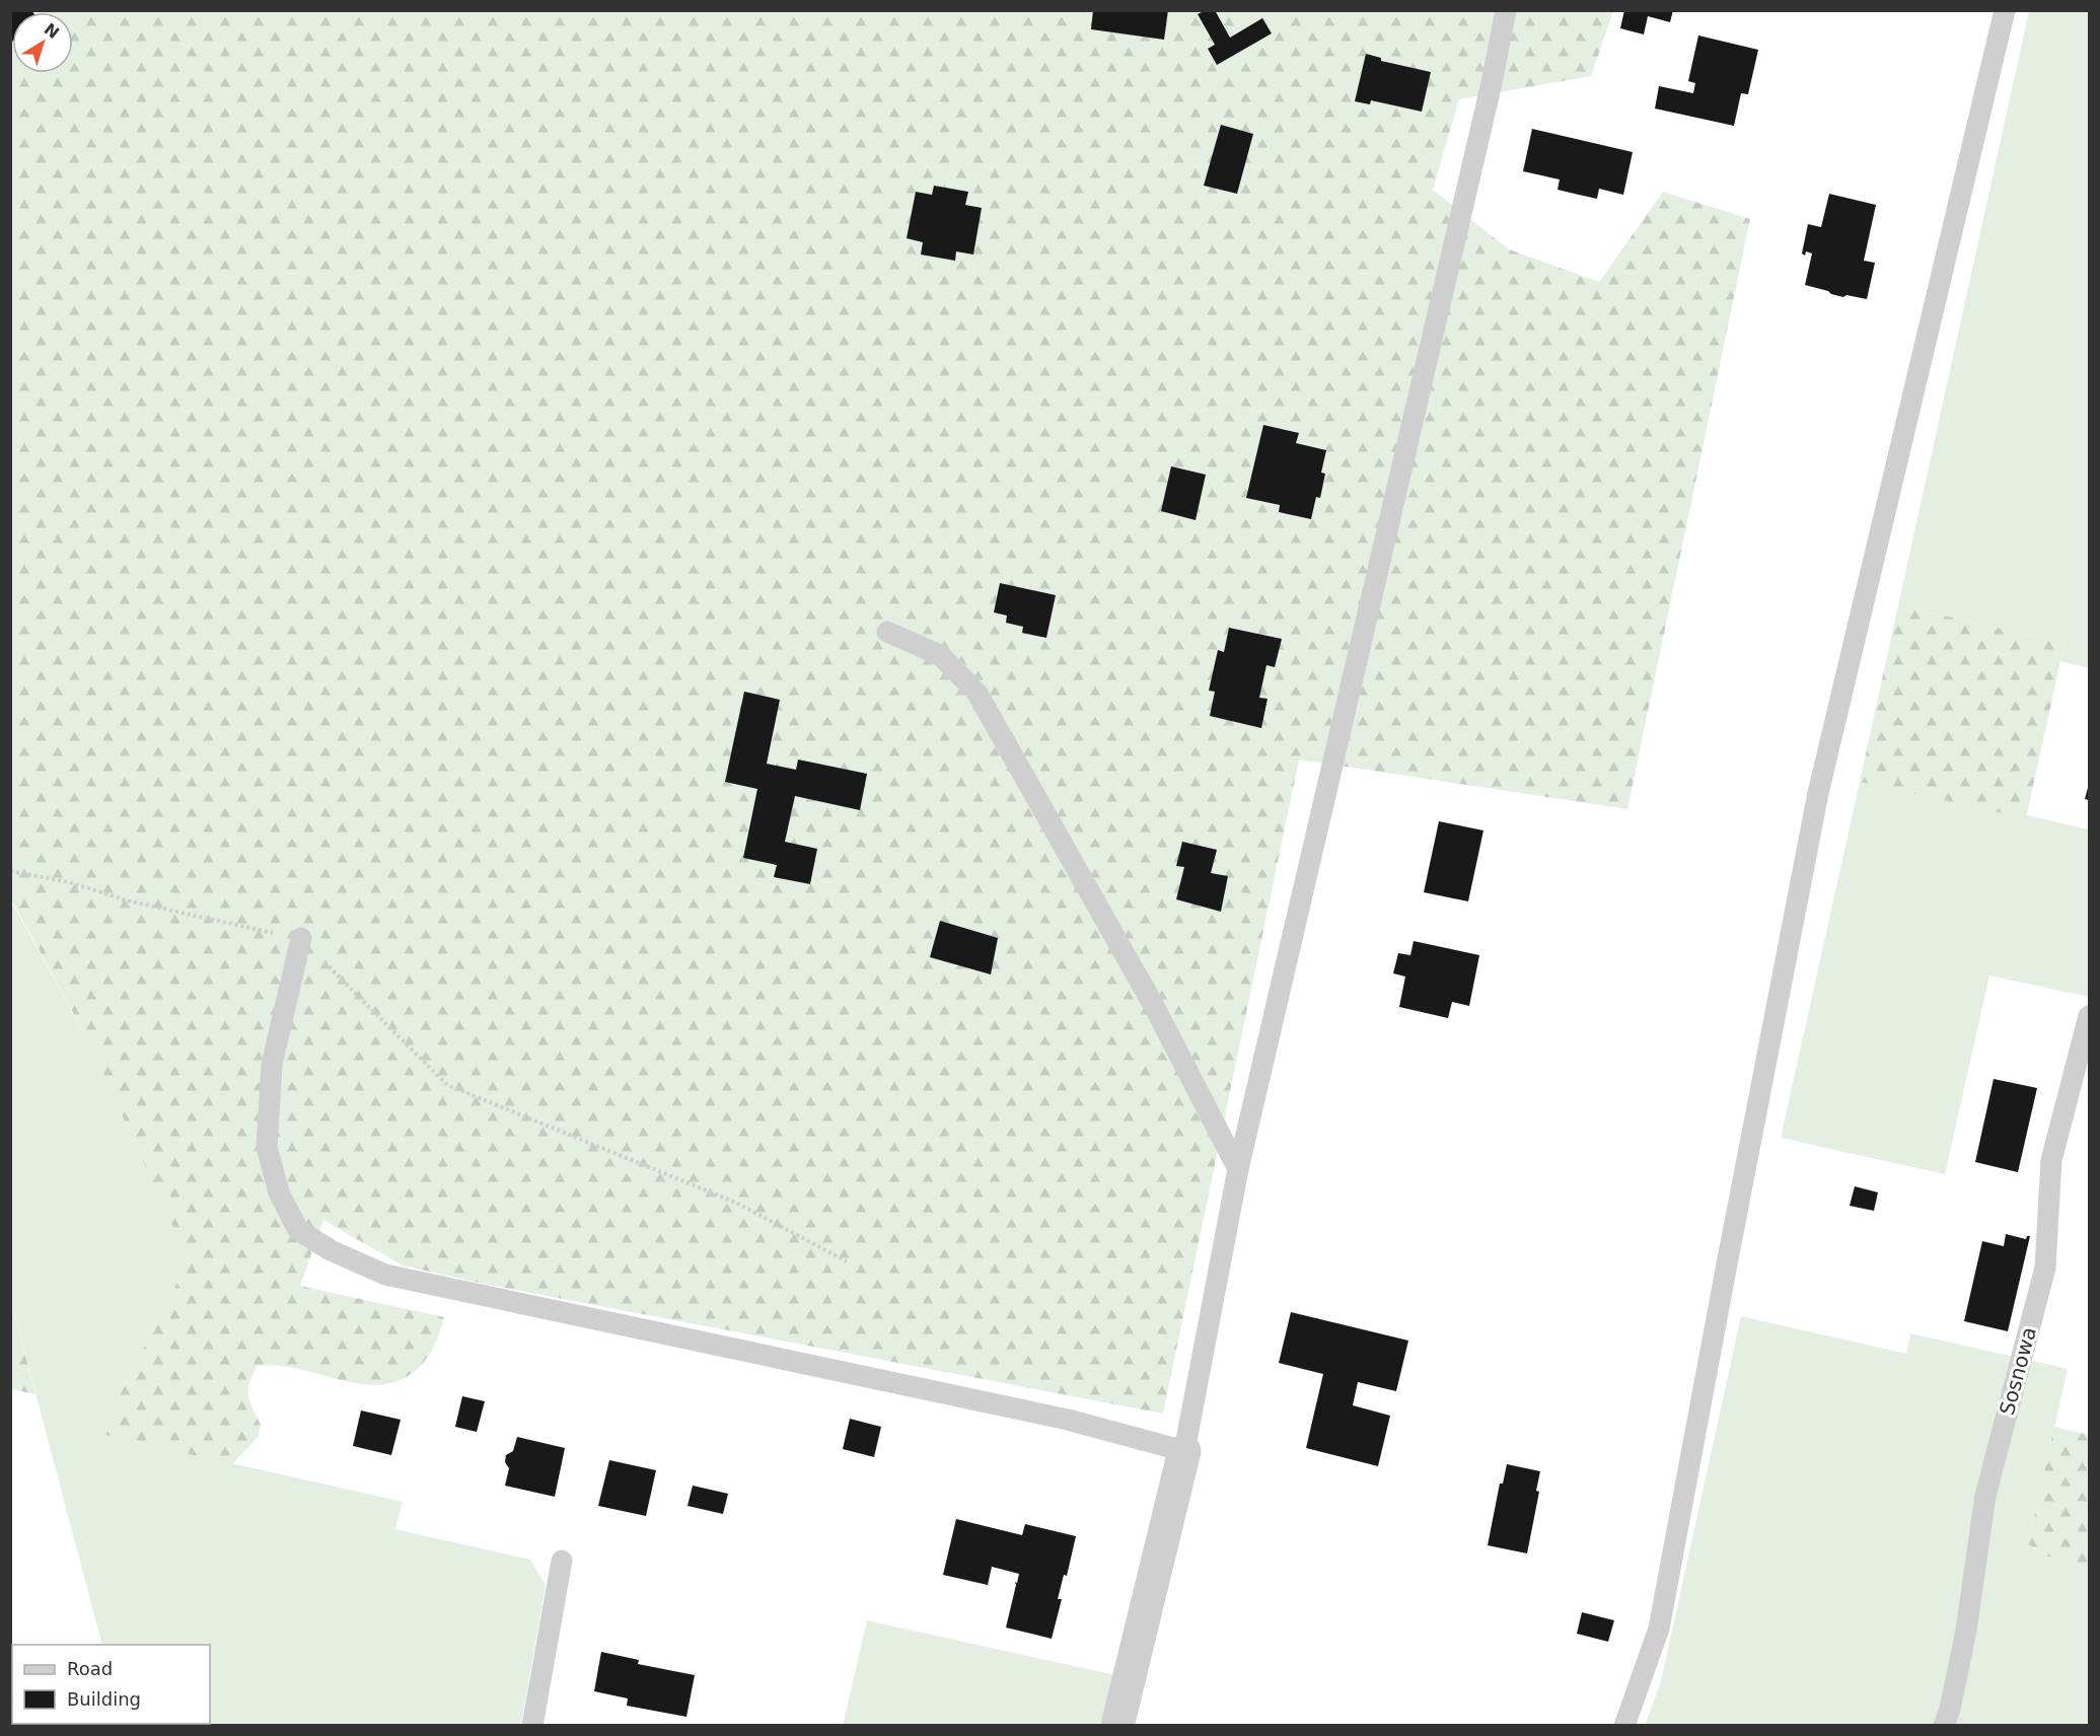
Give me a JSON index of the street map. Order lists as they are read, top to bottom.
{
  "streets": {
    "lane": ["Sosnowa"]
  },
  "legend": ["Road", "Building"],
  "north": "top right"
}
